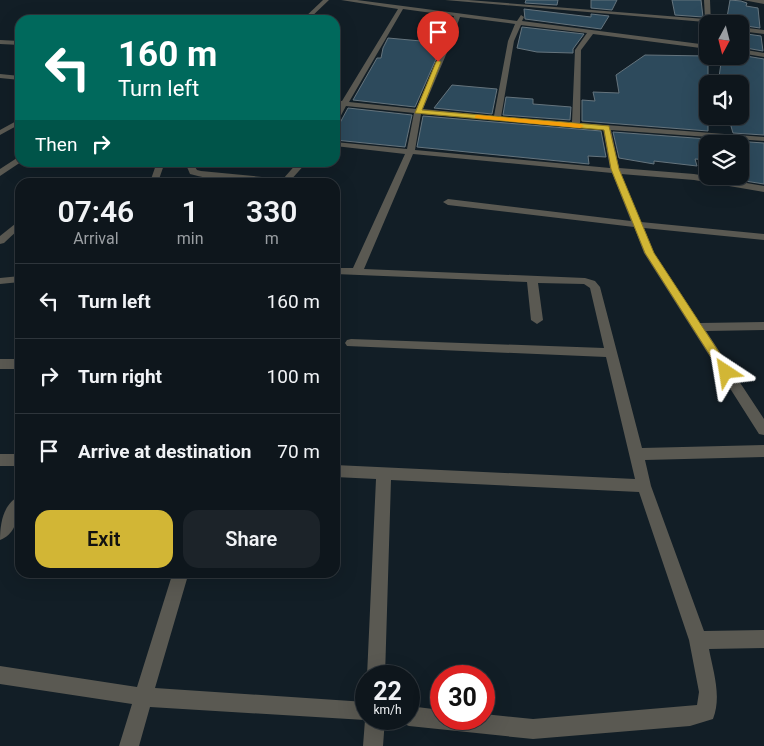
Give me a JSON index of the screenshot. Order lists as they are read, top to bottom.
{
  "north": "bottom",
  "page": {
    "turn": ["160 m", "Turn left"],
    "then": "Then",
    "eta": [
      "07:46",
      "Arrival",
      "1",
      "min",
      "330",
      "m"
    ],
    "list": [
      {
        "name": "Turn left",
        "value": "160 m"
      },
      {
        "name": "Turn right",
        "value": "100 m"
      },
      {
        "name": "Arrive at destination",
        "value": "70 m"
      }
    ],
    "buttons": ["Exit", "Share"],
    "speed": "22 km/h",
    "limit": "30"
  }
}
